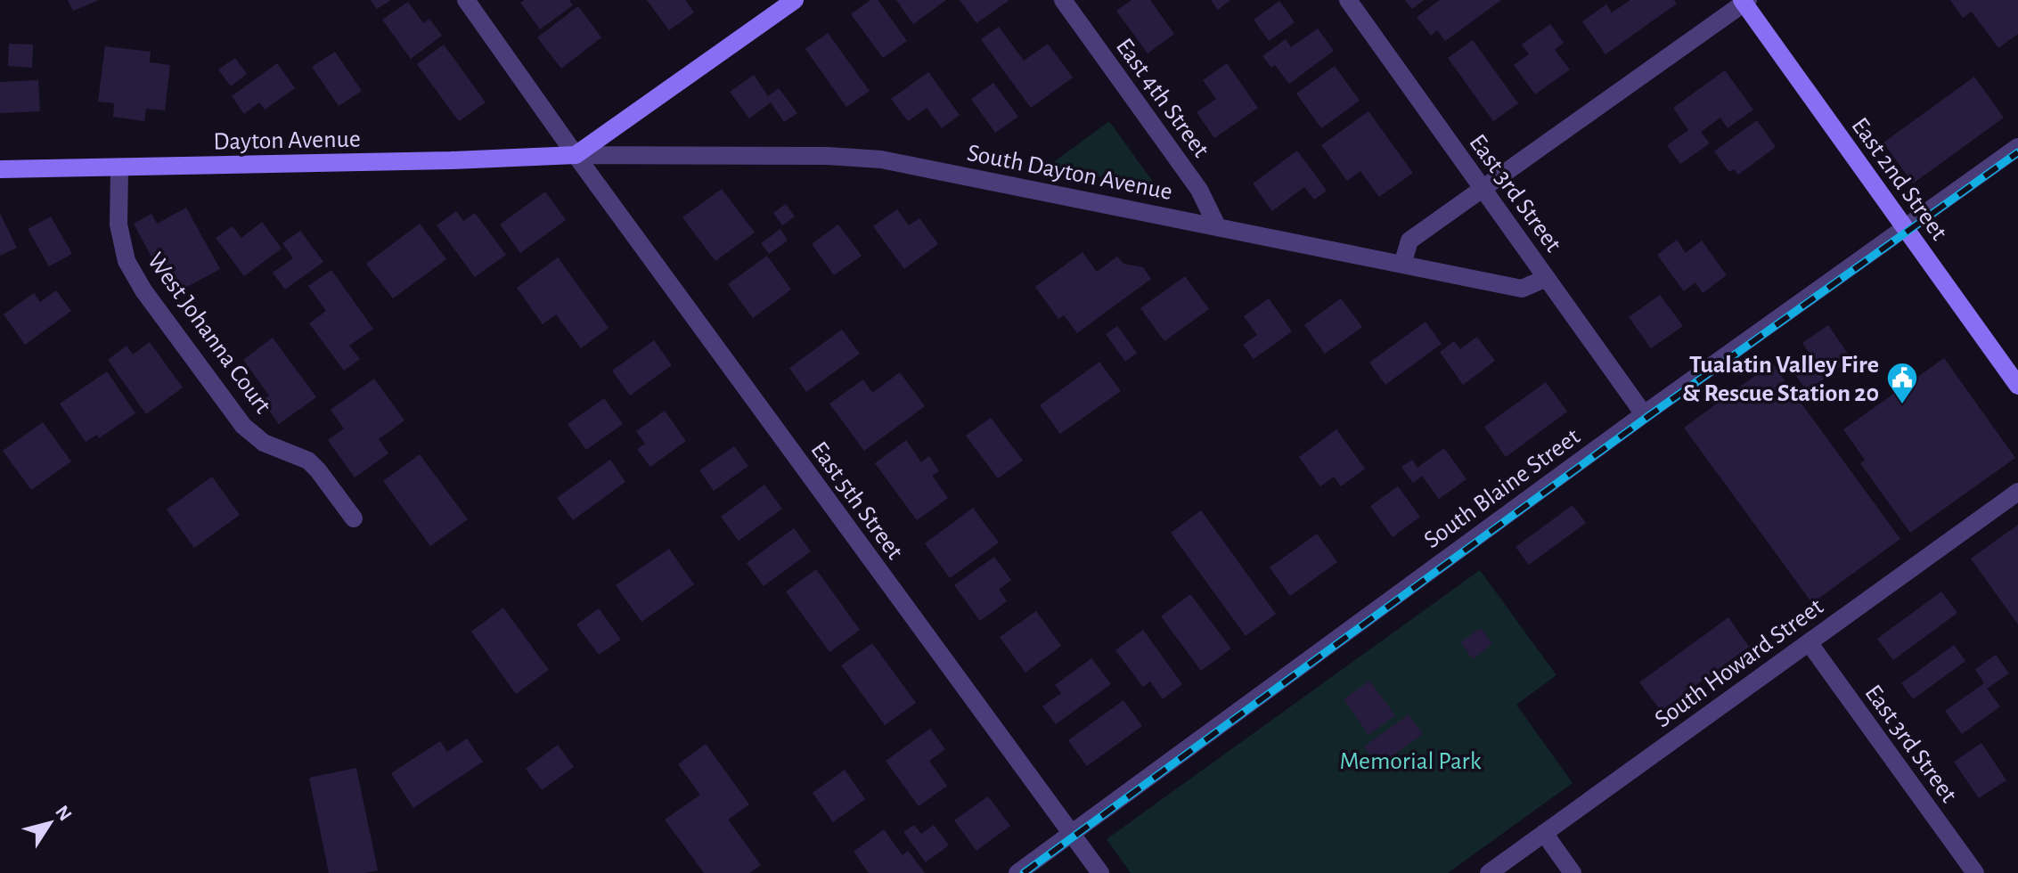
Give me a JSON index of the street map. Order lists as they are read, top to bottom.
{
  "streets": {
    "street": [
      "East 4th Street",
      "Dayton Avenue",
      "South Dayton Avenue",
      "East 2nd Street",
      "East 3rd Street",
      "West Johanna Court",
      "South Blaine Street",
      "East 5th Street",
      "South Howard Street"
    ]
  },
  "crossings": [
    ["East 4th Street", "South Dayton Avenue"],
    ["Dayton Avenue", "South Dayton Avenue"],
    ["Dayton Avenue", "West Johanna Court"],
    ["Dayton Avenue", "East 5th Street"],
    ["South Dayton Avenue", "East 3rd Street"],
    ["South Dayton Avenue", "East 5th Street"],
    ["East 2nd Street", "South Blaine Street"],
    ["East 3rd Street", "South Blaine Street"],
    ["East 3rd Street", "South Howard Street"],
    ["South Blaine Street", "East 5th Street"]
  ],
  "parks": ["Memorial Park"],
  "places": {
    "public building": ["Tualatin Valley Fire & Rescue Station 20"]
  },
  "north": "top right"
}
